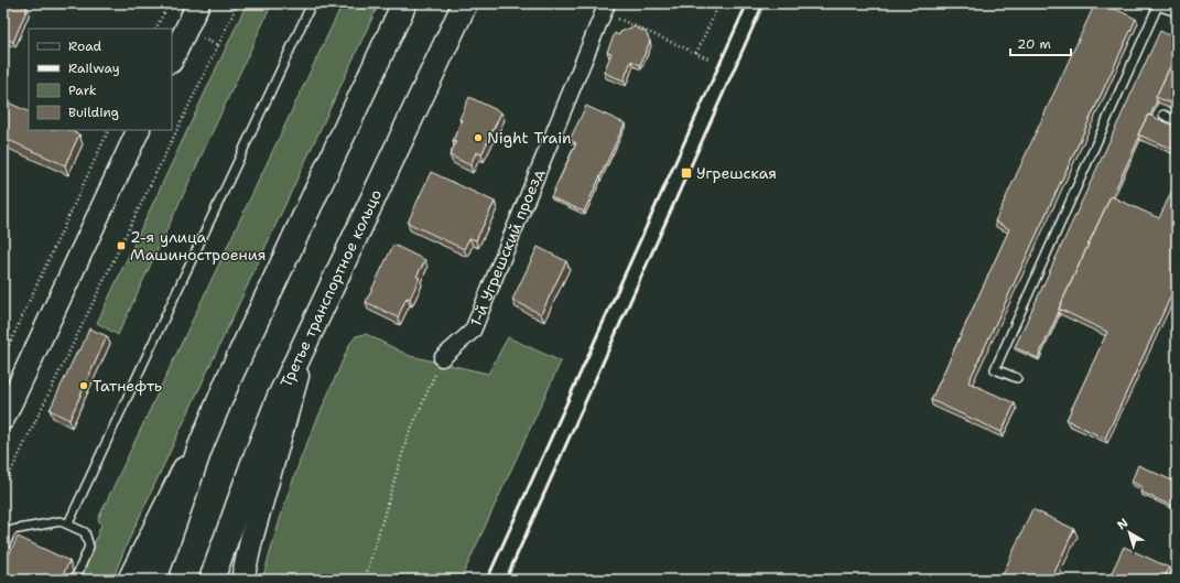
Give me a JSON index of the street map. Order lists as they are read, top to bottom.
{
  "streets": {
    "main road": ["Третье транспортное кольцо"],
    "street": ["1-й Угрешский проезд"]
  },
  "places": {
    "other": ["Night Train", "Татнефть"],
    "transit": ["Угрешская", "2-я улица Машиностроения"]
  },
  "legend": [
    "Road",
    "Railway",
    "Park",
    "Building"
  ],
  "scale_bar": "20 m",
  "north": "top left"
}
